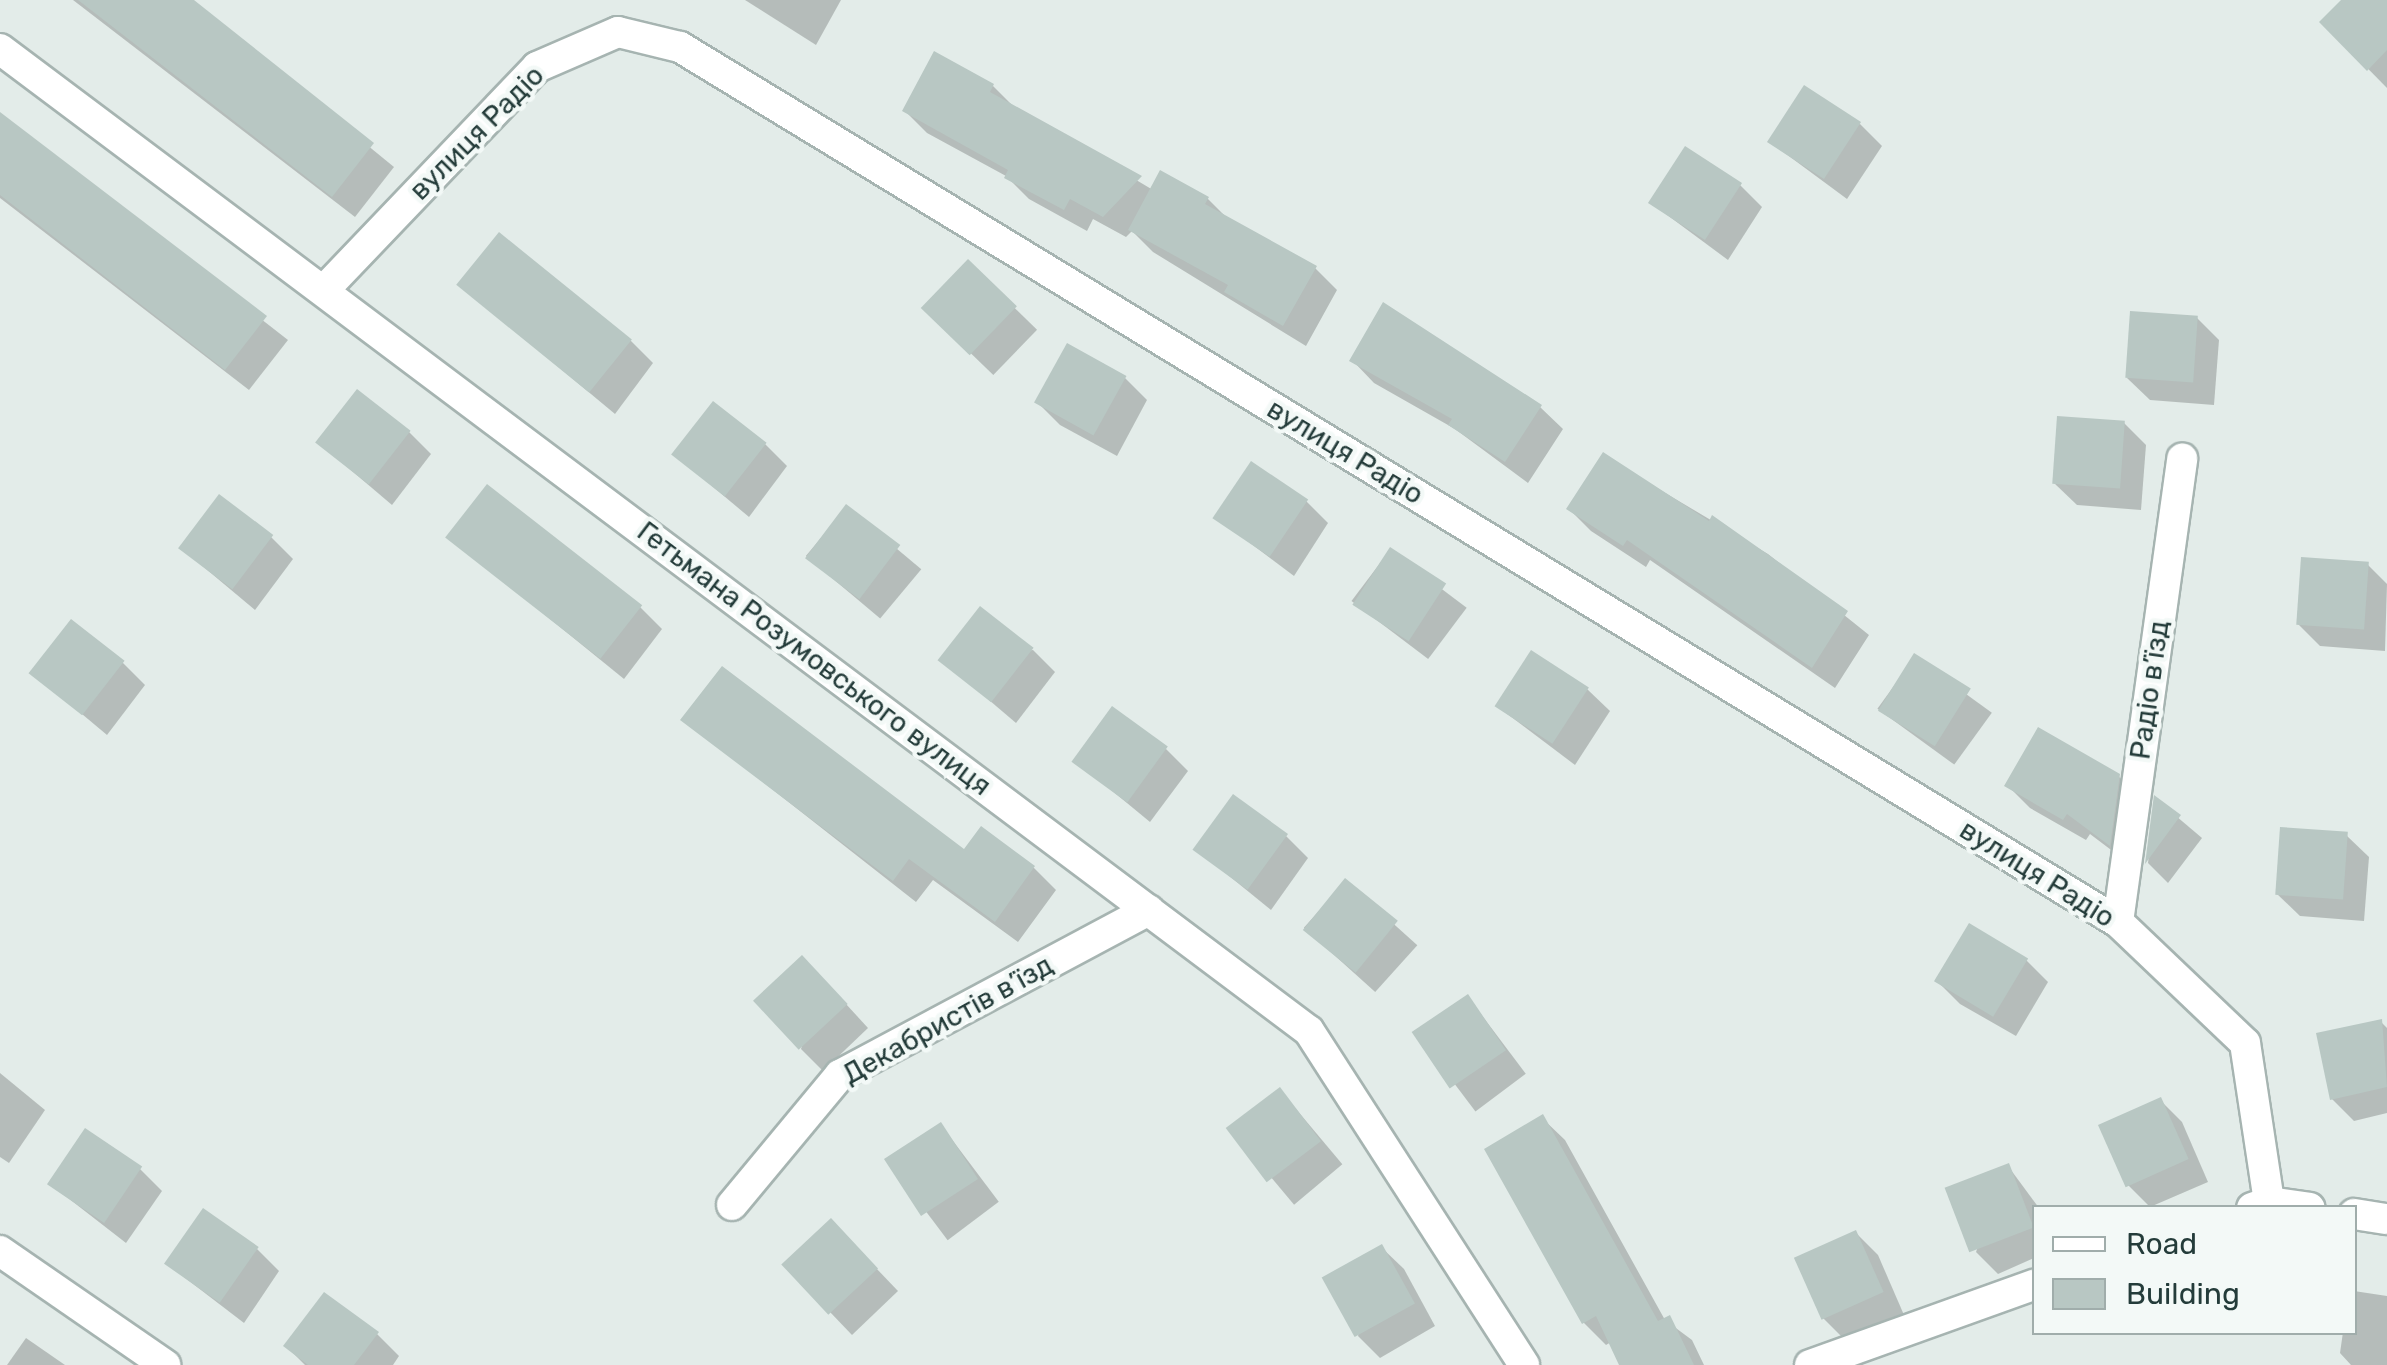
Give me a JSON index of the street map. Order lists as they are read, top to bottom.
{
  "streets": {
    "street": [
      "вулиця Радіо",
      "Гетьмана Розумовського вулиця",
      "Радіо в’їзд",
      "Декабристів в’їзд"
    ]
  },
  "crossings": [
    ["вулиця Радіо", "Гетьмана Розумовського вулиця"],
    ["вулиця Радіо", "Радіо в’їзд"],
    ["Гетьмана Розумовського вулиця", "Декабристів в’їзд"]
  ],
  "legend": ["Road", "Building"]
}
